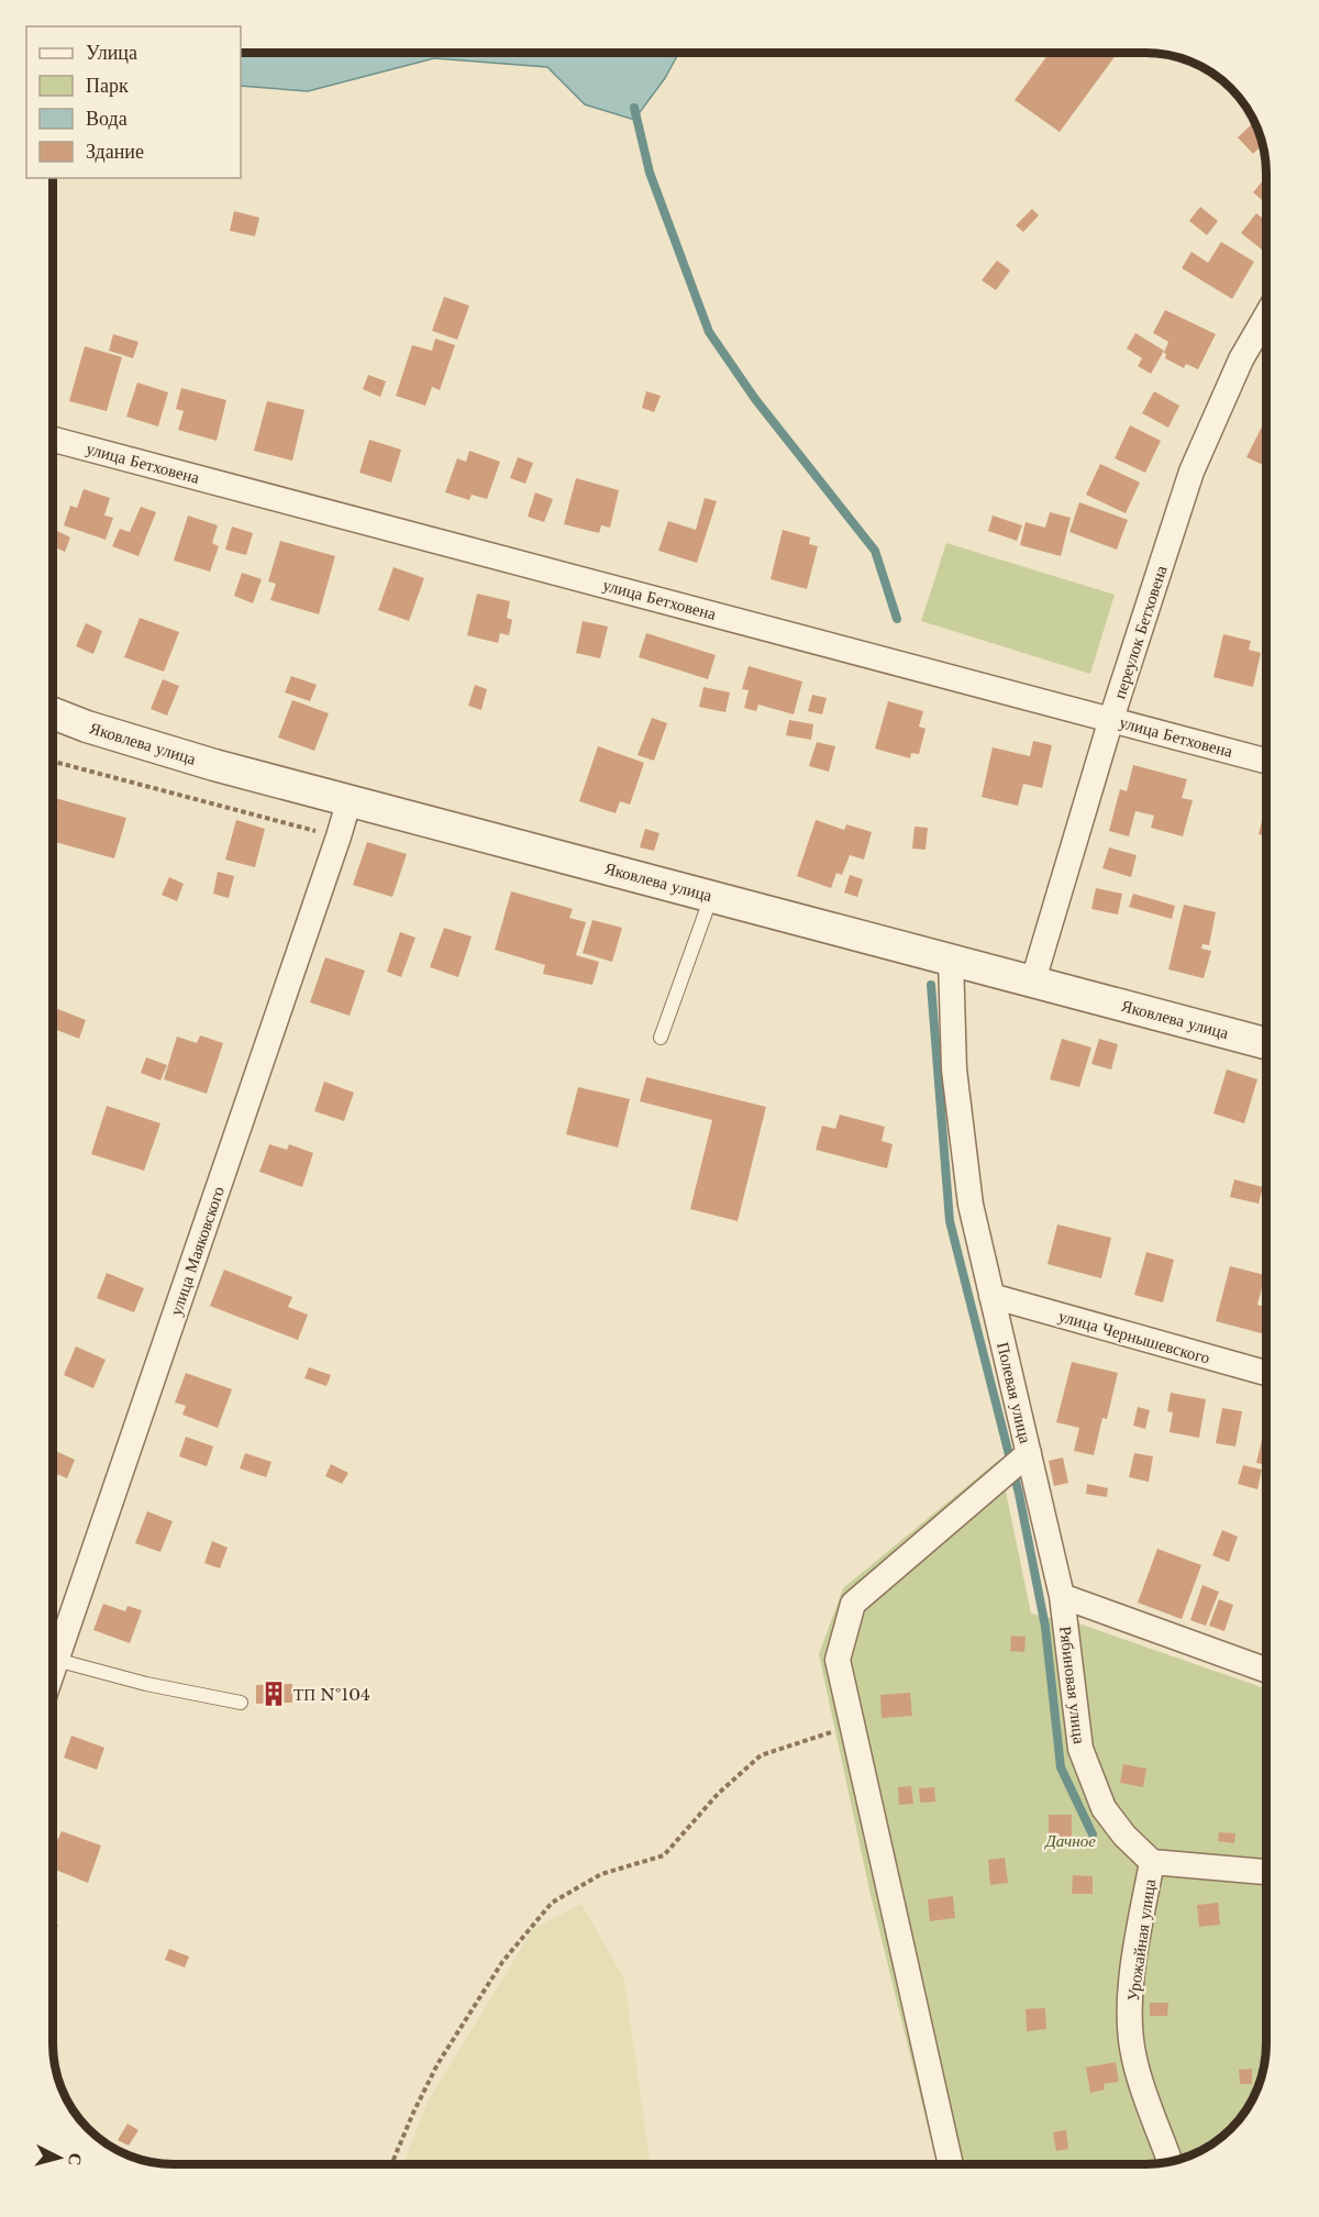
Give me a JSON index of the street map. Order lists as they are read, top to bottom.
{
  "streets": {
    "street": [
      "улица Бетховена",
      "переулок Бетховена",
      "Яковлева улица",
      "улица Маяковского",
      "улица Чернышевского",
      "Полевая улица",
      "Рябиновая улица",
      "Урожайная улица"
    ]
  },
  "crossings": [
    ["улица Бетховена", "переулок Бетховена"],
    ["переулок Бетховена", "Яковлева улица"],
    ["Яковлева улица", "улица Маяковского"],
    ["Яковлева улица", "Полевая улица"],
    ["улица Чернышевского", "Полевая улица"],
    ["Полевая улица", "Рябиновая улица"],
    ["Рябиновая улица", "Урожайная улица"]
  ],
  "parks": ["Дачное"],
  "places": {
    "building": ["ТП №104"]
  },
  "legend": [
    "Улица",
    "Парк",
    "Вода",
    "Здание"
  ],
  "north": "right"
}
